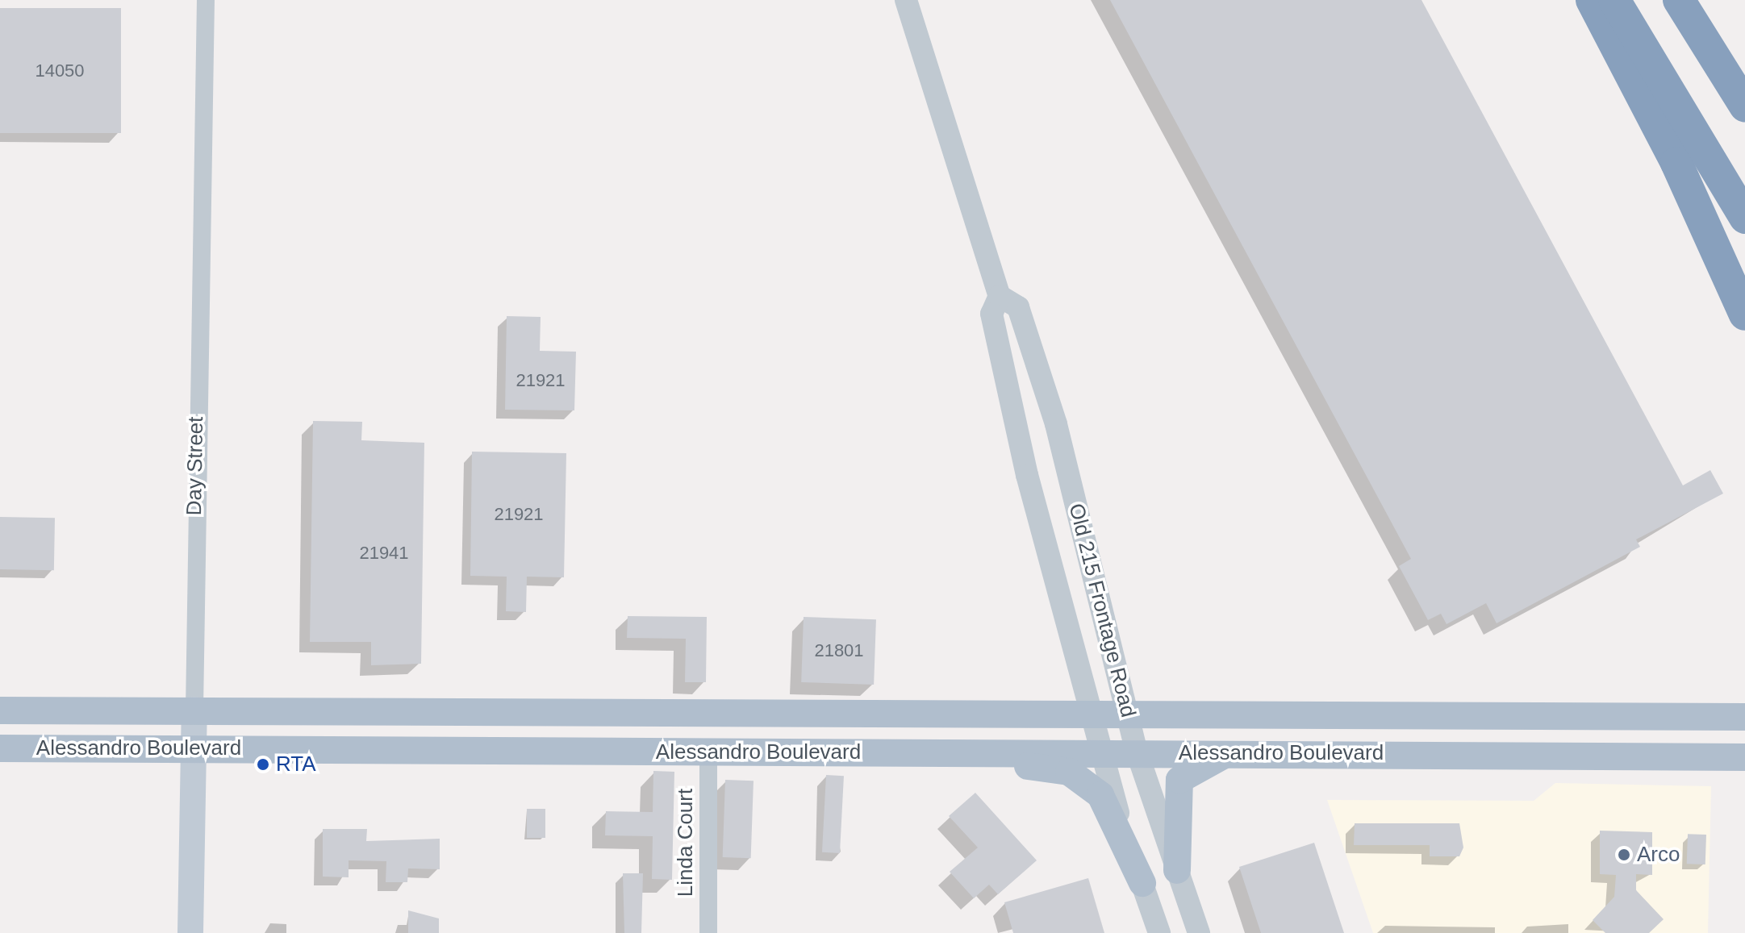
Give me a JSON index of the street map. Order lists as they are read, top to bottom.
{
  "streets": {
    "main road": ["Day Street", "Alessandro Boulevard"],
    "street": ["Old 215 Frontage Road", "Linda Court"]
  },
  "crossings": [
    ["Day Street", "Alessandro Boulevard"],
    ["Old 215 Frontage Road", "Alessandro Boulevard"],
    ["Alessandro Boulevard", "Linda Court"]
  ],
  "places": ["RTA", "Arco"],
  "house_numbers": [
    "14050",
    "21921",
    "21921",
    "21941",
    "21801"
  ]
}
